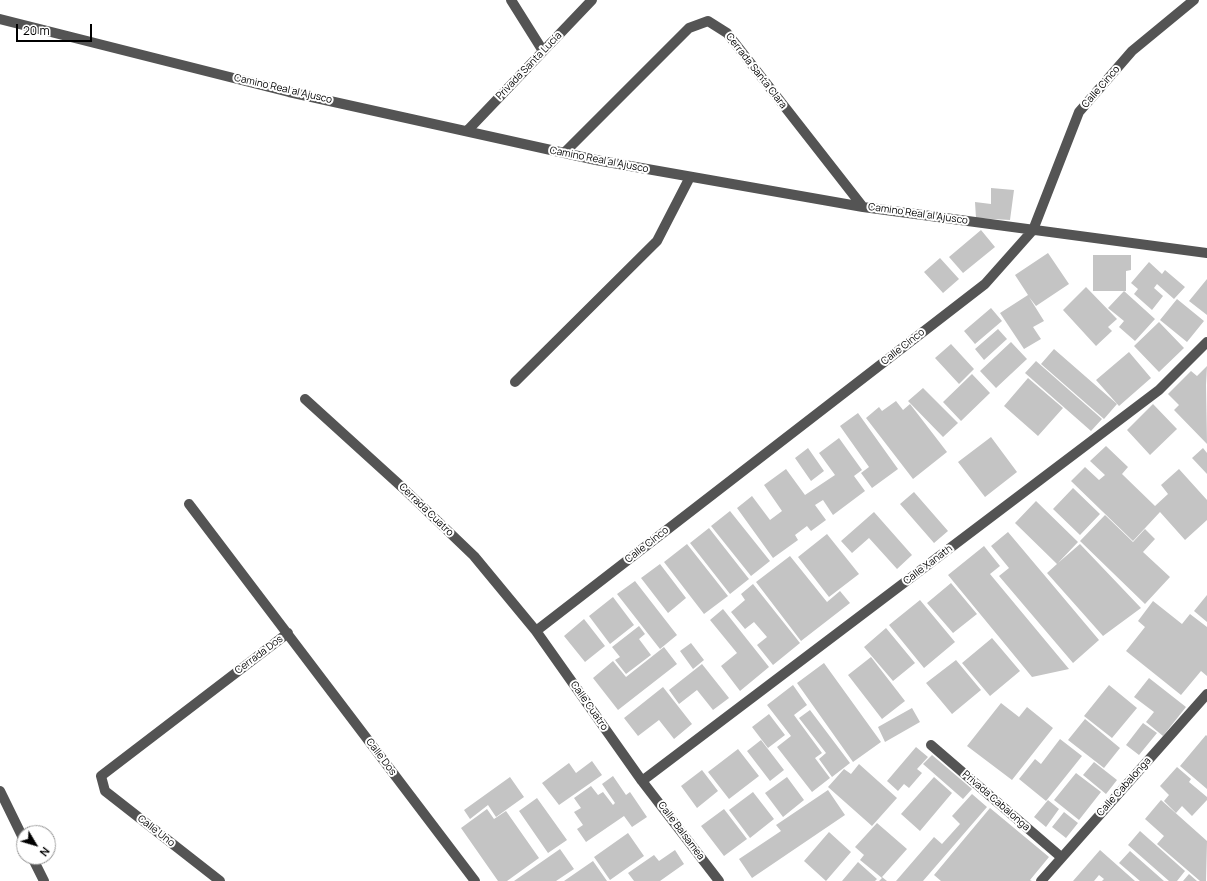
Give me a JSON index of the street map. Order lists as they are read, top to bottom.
{
  "streets": {
    "street": [
      "Privada Santa Lucía",
      "Cerrada Santa Clara",
      "Calle Cinco",
      "Camino Real al Ajusco",
      "Cerrada Cuatro",
      "Calle Xanath",
      "Cerrada Dos",
      "Calle Cuatro",
      "Calle Dos",
      "Calle Cabalonga",
      "Privada Cabalonga",
      "Calle Uno",
      "Calle Balsamea"
    ]
  },
  "crossings": [
    ["Privada Santa Lucía", "Camino Real al Ajusco"],
    ["Cerrada Santa Clara", "Camino Real al Ajusco"],
    ["Calle Cinco", "Camino Real al Ajusco"],
    ["Calle Cinco", "Cerrada Cuatro"],
    ["Calle Cinco", "Calle Cuatro"],
    ["Cerrada Cuatro", "Calle Cuatro"],
    ["Calle Xanath", "Calle Cuatro"],
    ["Calle Xanath", "Calle Balsamea"],
    ["Cerrada Dos", "Calle Dos"],
    ["Cerrada Dos", "Calle Uno"],
    ["Calle Cuatro", "Calle Balsamea"],
    ["Calle Cabalonga", "Privada Cabalonga"]
  ],
  "scale_bar": "20 m",
  "north": "bottom right"
}
